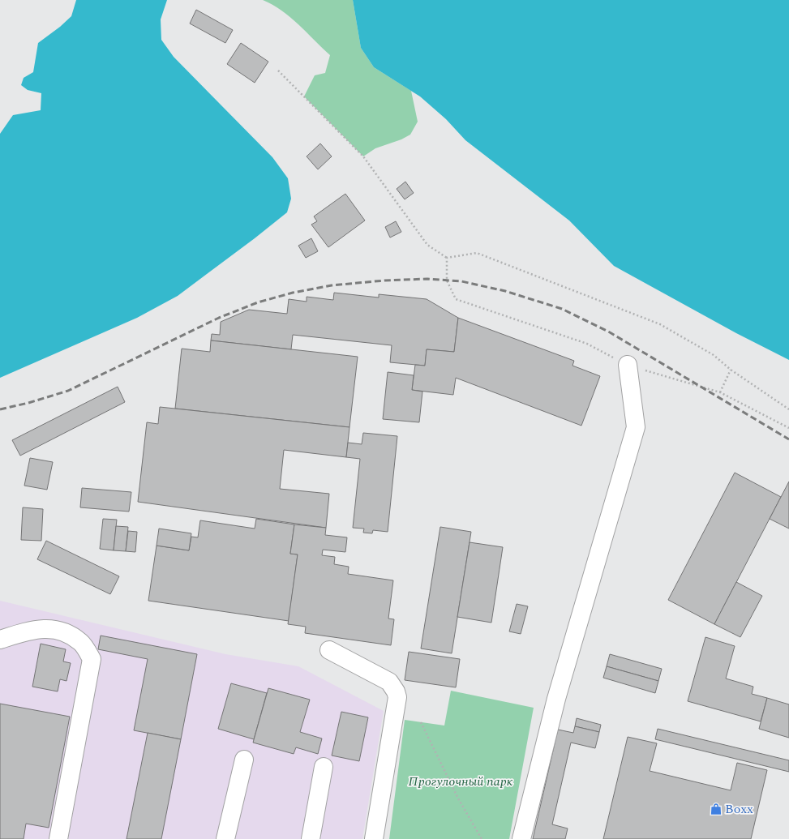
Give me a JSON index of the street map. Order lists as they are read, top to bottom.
{
  "parks": ["Прогулочный парк"],
  "places": {
    "shop": ["Boxx"]
  }
}
